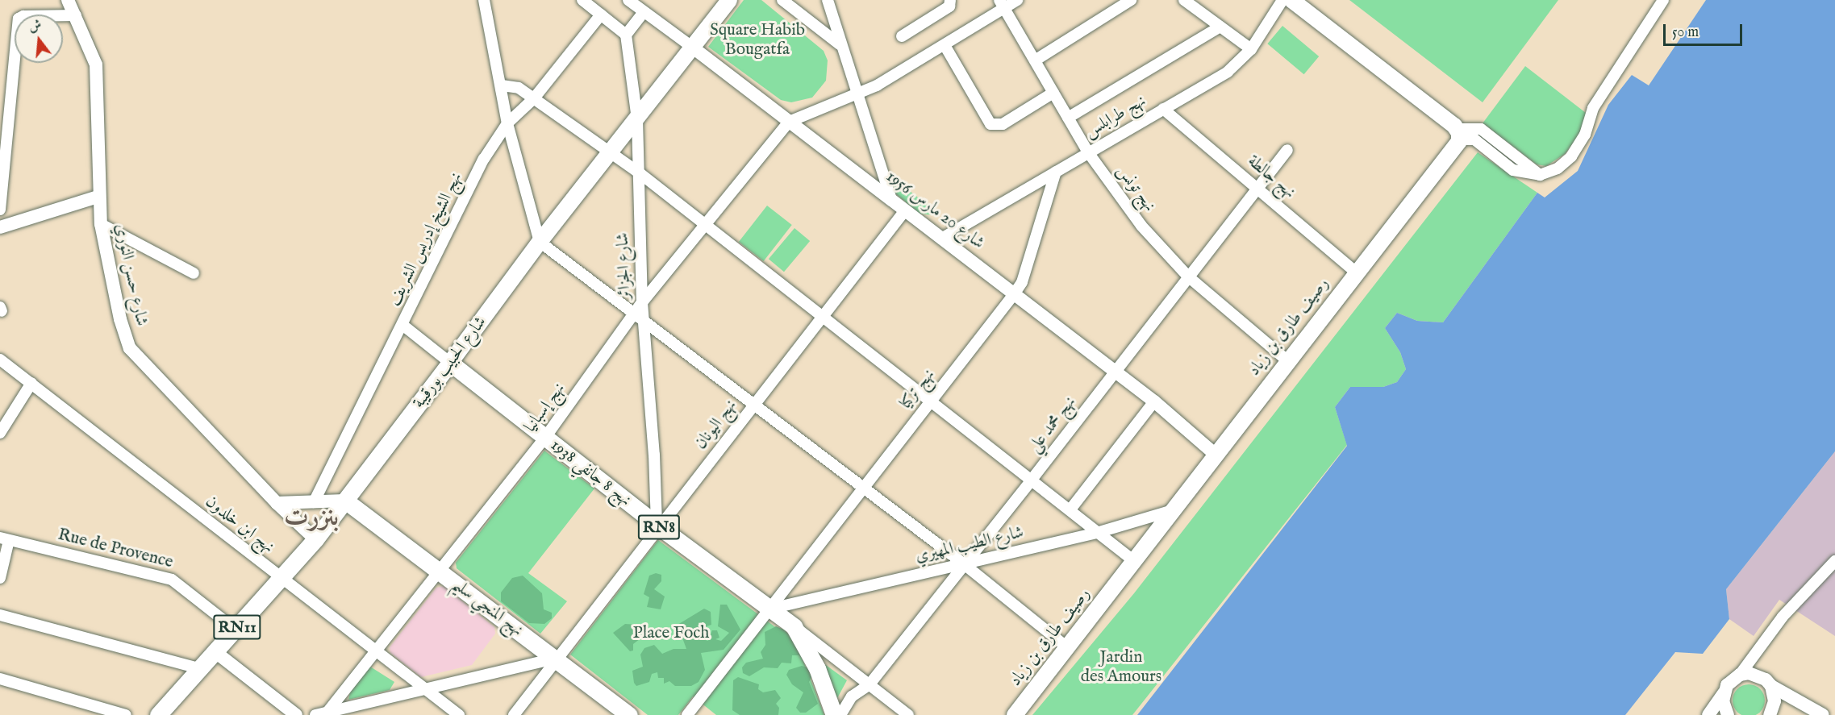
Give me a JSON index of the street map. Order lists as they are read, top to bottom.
{
  "streets": {
    "main road": [
      "رصيف طارق بن زياد",
      "شارع الحبيب بورقيبة",
      "نهج 8 جانفي 1938",
      "RN8",
      "نهج المنجي سليم",
      "RN11"
    ],
    "street": [
      "نهج طرابلس",
      "نهج جالطة",
      "نهج تونس",
      "شارع 20 مارس 1956",
      "نهج الشيخ إدريس الشريف",
      "شارع الجزائر",
      "شارع حسن النوري",
      "نهج تركيا",
      "نهج إسبانيا",
      "نهج اليونان",
      "نهج محمد علي",
      "نهج ابن خلدون",
      "شارع الطيب المهيري",
      "Rue de Provence"
    ]
  },
  "crossings": [
    ["نهج طرابلس", "نهج جالطة"],
    ["نهج طرابلس", "نهج تونس"],
    ["نهج طرابلس", "شارع 20 مارس 1956"],
    ["نهج طرابلس", "نهج تركيا"],
    ["نهج جالطة", "رصيف طارق بن زياد"],
    ["نهج جالطة", "نهج محمد علي"],
    ["نهج تونس", "رصيف طارق بن زياد"],
    ["نهج تونس", "نهج محمد علي"],
    ["شارع 20 مارس 1956", "رصيف طارق بن زياد"],
    ["شارع 20 مارس 1956", "شارع الحبيب بورقيبة"],
    ["شارع 20 مارس 1956", "نهج تركيا"],
    ["شارع 20 مارس 1956", "نهج إسبانيا"],
    ["شارع 20 مارس 1956", "نهج اليونان"],
    ["شارع 20 مارس 1956", "نهج محمد علي"],
    ["شارع الجزائر", "شارع الحبيب بورقيبة"],
    ["شارع الجزائر", "نهج إسبانيا"],
    ["شارع الجزائر", "نهج اليونان"],
    ["شارع الجزائر", "نهج 8 جانفي 1938"],
    ["شارع حسن النوري", "شارع الحبيب بورقيبة"],
    ["رصيف طارق بن زياد", "شارع الطيب المهيري"],
    ["شارع الحبيب بورقيبة", "نهج 8 جانفي 1938"],
    ["شارع الحبيب بورقيبة", "نهج ابن خلدون"],
    ["شارع الحبيب بورقيبة", "Rue de Provence"],
    ["شارع الحبيب بورقيبة", "نهج المنجي سليم"],
    ["نهج تركيا", "نهج 8 جانفي 1938"],
    ["نهج تركيا", "شارع الطيب المهيري"],
    ["نهج إسبانيا", "نهج 8 جانفي 1938"],
    ["نهج إسبانيا", "نهج ابن خلدون"],
    ["نهج إسبانيا", "نهج المنجي سليم"],
    ["نهج اليونان", "نهج 8 جانفي 1938"],
    ["نهج اليونان", "نهج المنجي سليم"],
    ["نهج محمد علي", "شارع الطيب المهيري"],
    ["نهج 8 جانفي 1938", "شارع الطيب المهيري"]
  ],
  "districts": ["بنزرت"],
  "parks": ["Square Habib Bougatfa", "Place Foch", "Jardin des Amours"],
  "scale_bar": "50 m",
  "north": "top"
}
